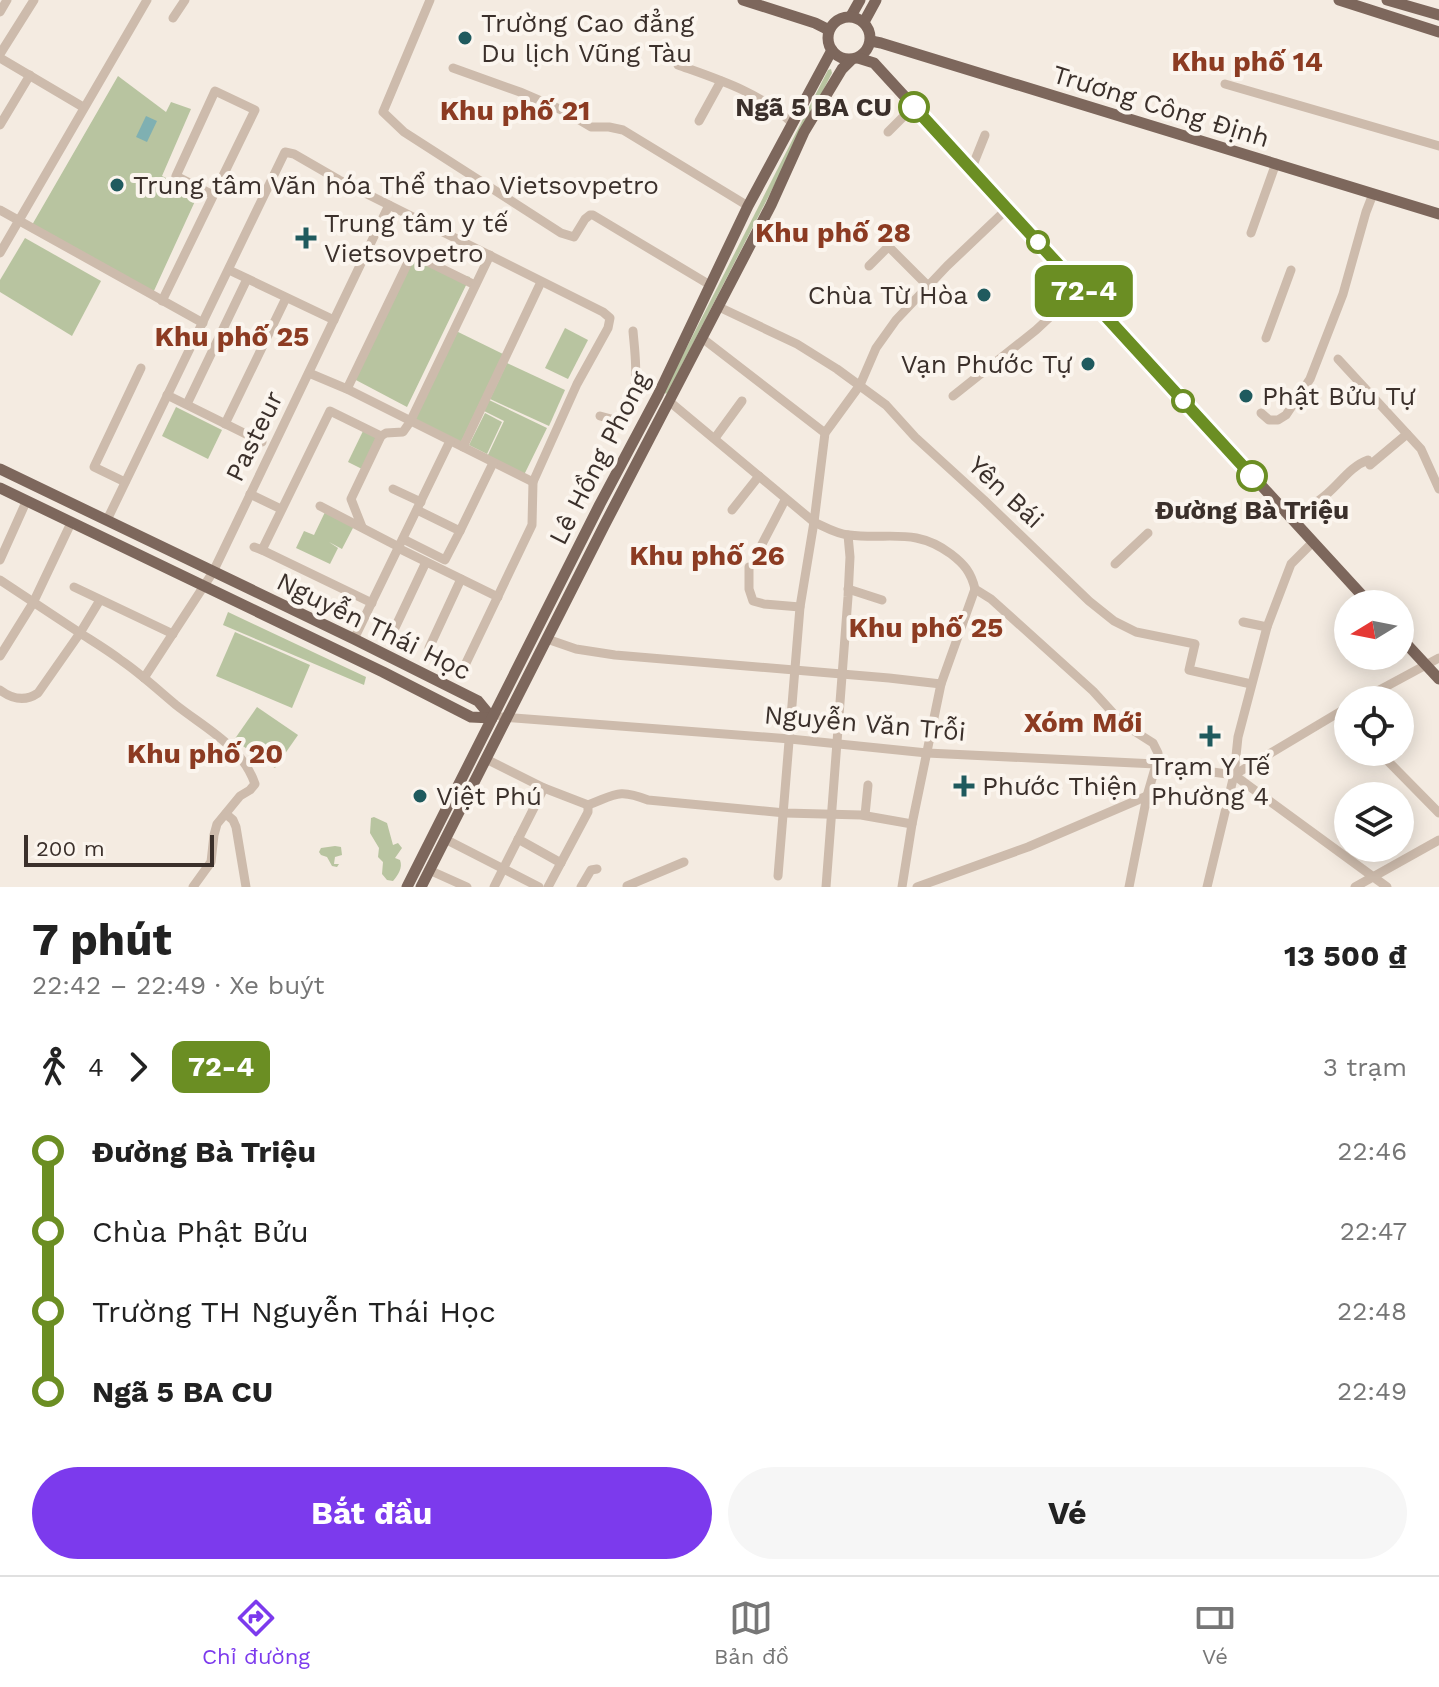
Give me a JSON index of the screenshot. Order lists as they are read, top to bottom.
{
  "streets": {
    "main road": ["Trương Công Định", "Lê Hồng Phong", "Nguyễn Thái Học"],
    "street": ["Pasteur", "Yên Bái", "Nguyễn Văn Trỗi"]
  },
  "crossings": [
    ["Trương Công Định", "Lê Hồng Phong"],
    ["Pasteur", "Nguyễn Thái Học"],
    ["Lê Hồng Phong", "Yên Bái"],
    ["Lê Hồng Phong", "Nguyễn Thái Học"],
    ["Lê Hồng Phong", "Nguyễn Văn Trỗi"],
    ["Nguyễn Thái Học", "Nguyễn Văn Trỗi"]
  ],
  "districts": [
    "Khu phố 14",
    "Khu phố 21",
    "Khu phố 28",
    "Khu phố 25",
    "Khu phố 26",
    "Khu phố 25",
    "Xóm Mới",
    "Khu phố 20"
  ],
  "places": {
    "other": [
      "Trường Cao đẳng Du lịch Vũng Tàu",
      "Ngã 5 BA CU",
      "Trung tâm Văn hóa Thể thao Vietsovpetro",
      "Chùa Từ Hòa",
      "Vạn Phước Tự",
      "Phật Bửu Tự",
      "Đường Bà Triệu",
      "Việt Phú"
    ],
    "health": ["Trung tâm y tế Vietsovpetro", "Trạm Y Tế Phường 4", "Phước Thiện"]
  },
  "lines": ["bus line 72-4"],
  "scale_bar": "200 m",
  "north": "left",
  "page": {
    "on_map": "72-4",
    "scale": "200 m",
    "heading": ["7 phút", "22:42 – 22:49 · Xe buýt", "13 500 ₫"],
    "legs": ["4", "72-4", "3 trạm"],
    "list": [
      {
        "name": "Đường Bà Triệu",
        "value": "22:46"
      },
      {
        "name": "Chùa Phật Bửu",
        "value": "22:47"
      },
      {
        "name": "Trường TH Nguyễn Thái Học",
        "value": "22:48"
      },
      {
        "name": "Ngã 5 BA CU",
        "value": "22:49"
      }
    ],
    "buttons": ["Bắt đầu", "Vé"],
    "tabs": ["Chỉ đường", "Bản đồ", "Vé"]
  }
}
